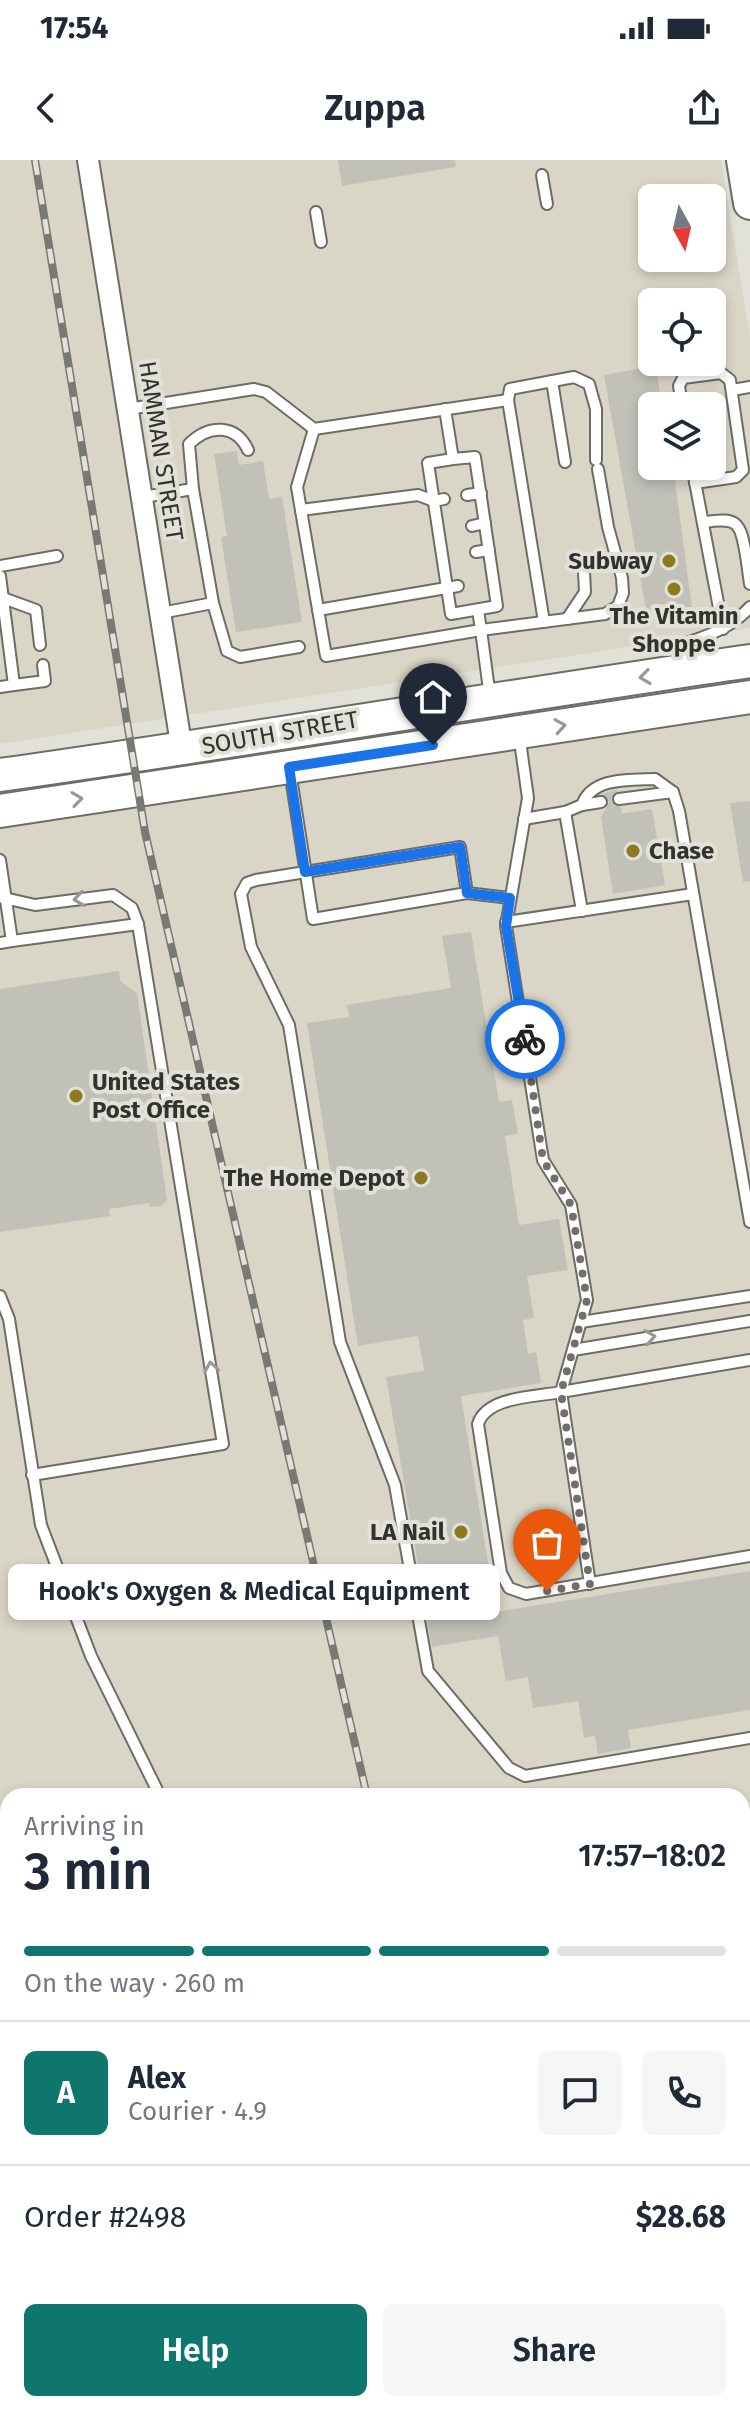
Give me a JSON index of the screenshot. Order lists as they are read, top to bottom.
{
  "streets": {
    "main road": ["SOUTH STREET"],
    "street": ["HAMMAN STREET"]
  },
  "crossings": [
    ["HAMMAN STREET", "SOUTH STREET"]
  ],
  "places": [
    "Subway",
    "The Vitamin Shoppe",
    "Chase",
    "United States Post Office",
    "The Home Depot",
    "LA Nail",
    "Hook's Oxygen & Medical Equipment"
  ],
  "north": "bottom",
  "page": {
    "status": "17:54",
    "header": "Zuppa",
    "bubble": "Hook's Oxygen & Medical Equipment",
    "heading": ["3 min", "Arriving in", "17:57–18:02"],
    "panel": [
      "Alex",
      "Courier · 4.9",
      "Order #2498",
      "$28.68"
    ],
    "bar": "On the way · 260 m",
    "round": "A",
    "buttons": ["Help", "Share"]
  }
}
